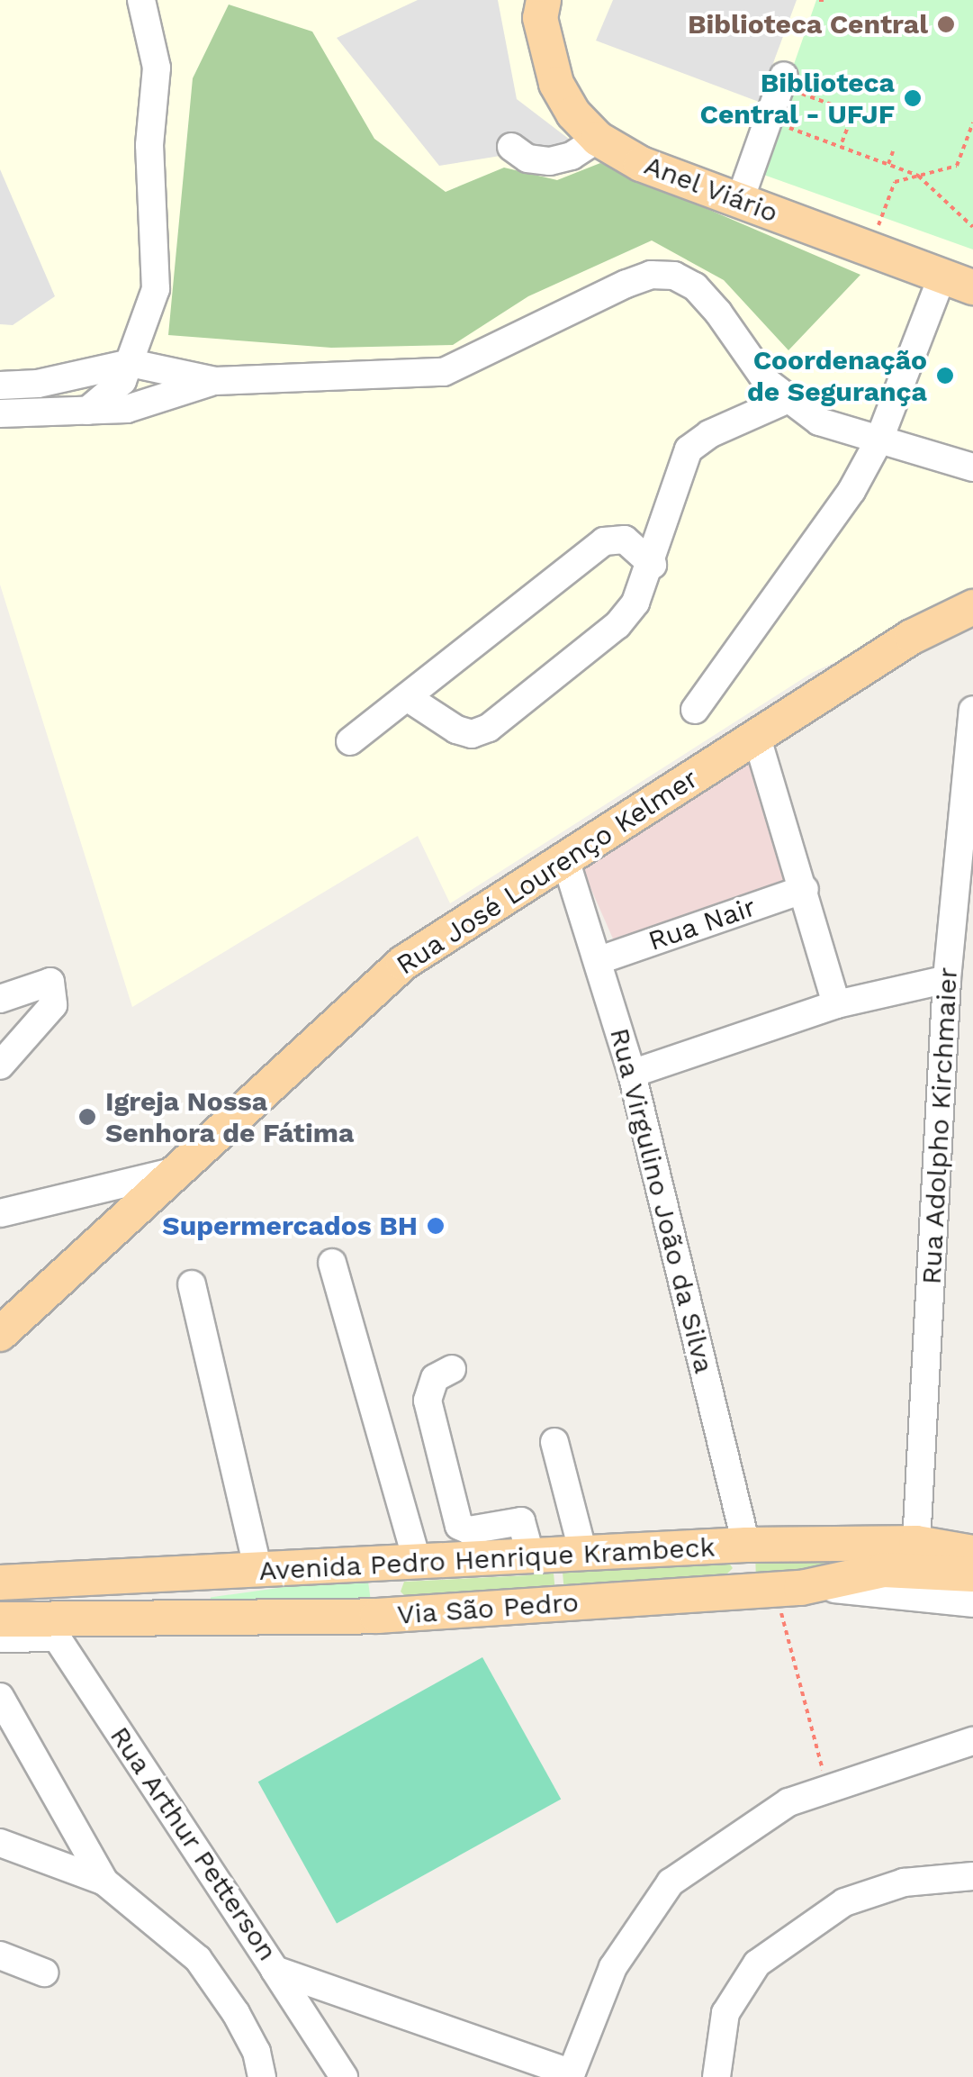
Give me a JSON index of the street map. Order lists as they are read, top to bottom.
{
  "streets": {
    "main road": [
      "Anel Viário",
      "Rua José Lourenço Kelmer",
      "Avenida Pedro Henrique Krambeck",
      "Via São Pedro"
    ],
    "street": [
      "Rua Nair",
      "Rua Adolpho Kirchmaier",
      "Rua Virgulino João da Silva",
      "Rua Arthur Petterson"
    ]
  },
  "crossings": [
    ["Rua José Lourenço Kelmer", "Rua Virgulino João da Silva"],
    ["Rua Nair", "Rua Virgulino João da Silva"],
    ["Rua Adolpho Kirchmaier", "Avenida Pedro Henrique Krambeck"],
    ["Rua Virgulino João da Silva", "Avenida Pedro Henrique Krambeck"]
  ],
  "places": [
    "Biblioteca Central",
    "Biblioteca Central - UFJF",
    "Coordenação de Segurança",
    "Igreja Nossa Senhora de Fátima",
    "Supermercados BH"
  ]
}
